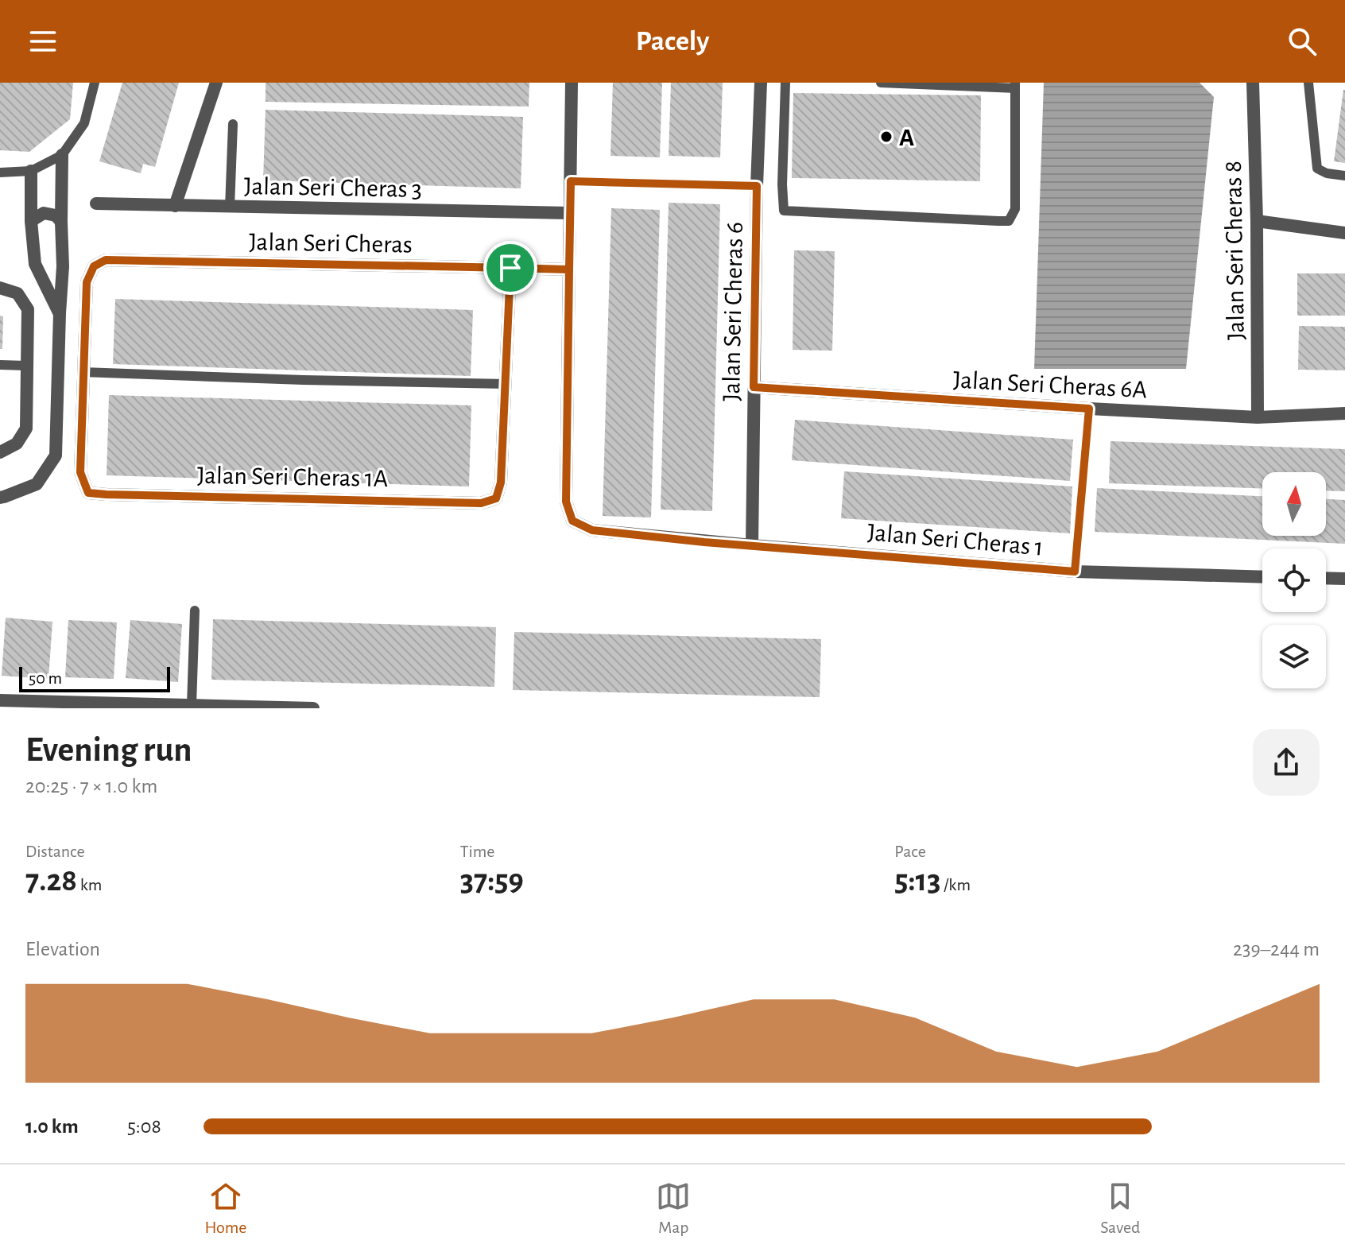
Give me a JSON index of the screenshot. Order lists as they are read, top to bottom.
{
  "streets": {
    "street": [
      "Jalan Seri Cheras 3",
      "Jalan Seri Cheras",
      "Jalan Seri Cheras 8",
      "Jalan Seri Cheras 6",
      "Jalan Seri Cheras 6A",
      "Jalan Seri Cheras 1A",
      "Jalan Seri Cheras 1"
    ]
  },
  "crossings": [
    ["Jalan Seri Cheras", "Jalan Seri Cheras 1A"],
    ["Jalan Seri Cheras 8", "Jalan Seri Cheras 6A"],
    ["Jalan Seri Cheras 6", "Jalan Seri Cheras 6A"],
    ["Jalan Seri Cheras 6", "Jalan Seri Cheras 1"]
  ],
  "places": ["A"],
  "scale_bar": "50 m",
  "north": "top",
  "page": {
    "header": "Pacely",
    "scale": "50 m",
    "heading": ["Evening run", "20:25 · 7 × 1.0 km"],
    "stats": [
      ["Distance", "7.28 km"],
      ["Time", "37:59"],
      ["Pace", "5:13 /km"]
    ],
    "chart": ["Elevation", "239–244 m"],
    "list": [
      {
        "name": "1.0 km",
        "note": "5:08"
      }
    ],
    "tabs": ["Home", "Map", "Saved"]
  }
}
